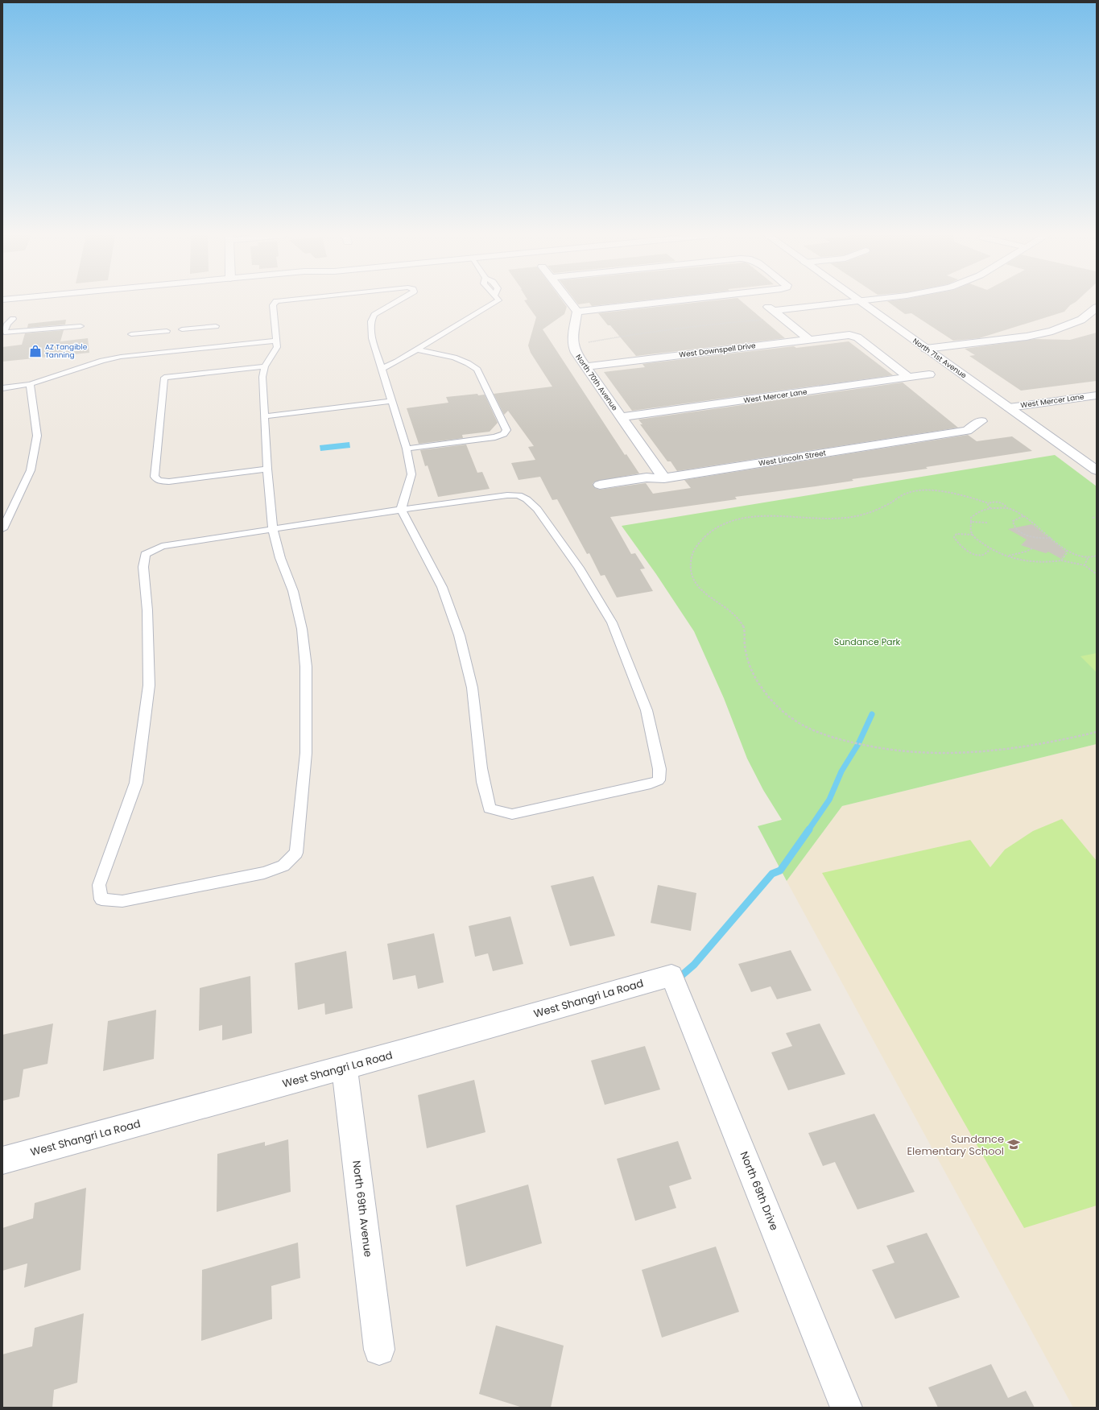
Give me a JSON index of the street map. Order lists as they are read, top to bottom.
{
  "streets": {
    "street": [
      "West Downspell Drive",
      "North 71st Avenue",
      "North 70th Avenue",
      "West Mercer Lane",
      "West Lincoln Street",
      "West Shangri La Road",
      "North 69th Drive",
      "North 69th Avenue"
    ]
  },
  "crossings": [
    ["West Downspell Drive", "North 70th Avenue"],
    ["West Downspell Drive", "West Mercer Lane"],
    ["North 71st Avenue", "West Mercer Lane"],
    ["North 70th Avenue", "West Mercer Lane"],
    ["North 70th Avenue", "West Lincoln Street"],
    ["West Shangri La Road", "North 69th Drive"],
    ["West Shangri La Road", "North 69th Avenue"]
  ],
  "parks": ["Sundance Park"],
  "places": {
    "shop": ["AZ Tangible Tanning"],
    "school or university": ["Sundance Elementary School"]
  }
}
